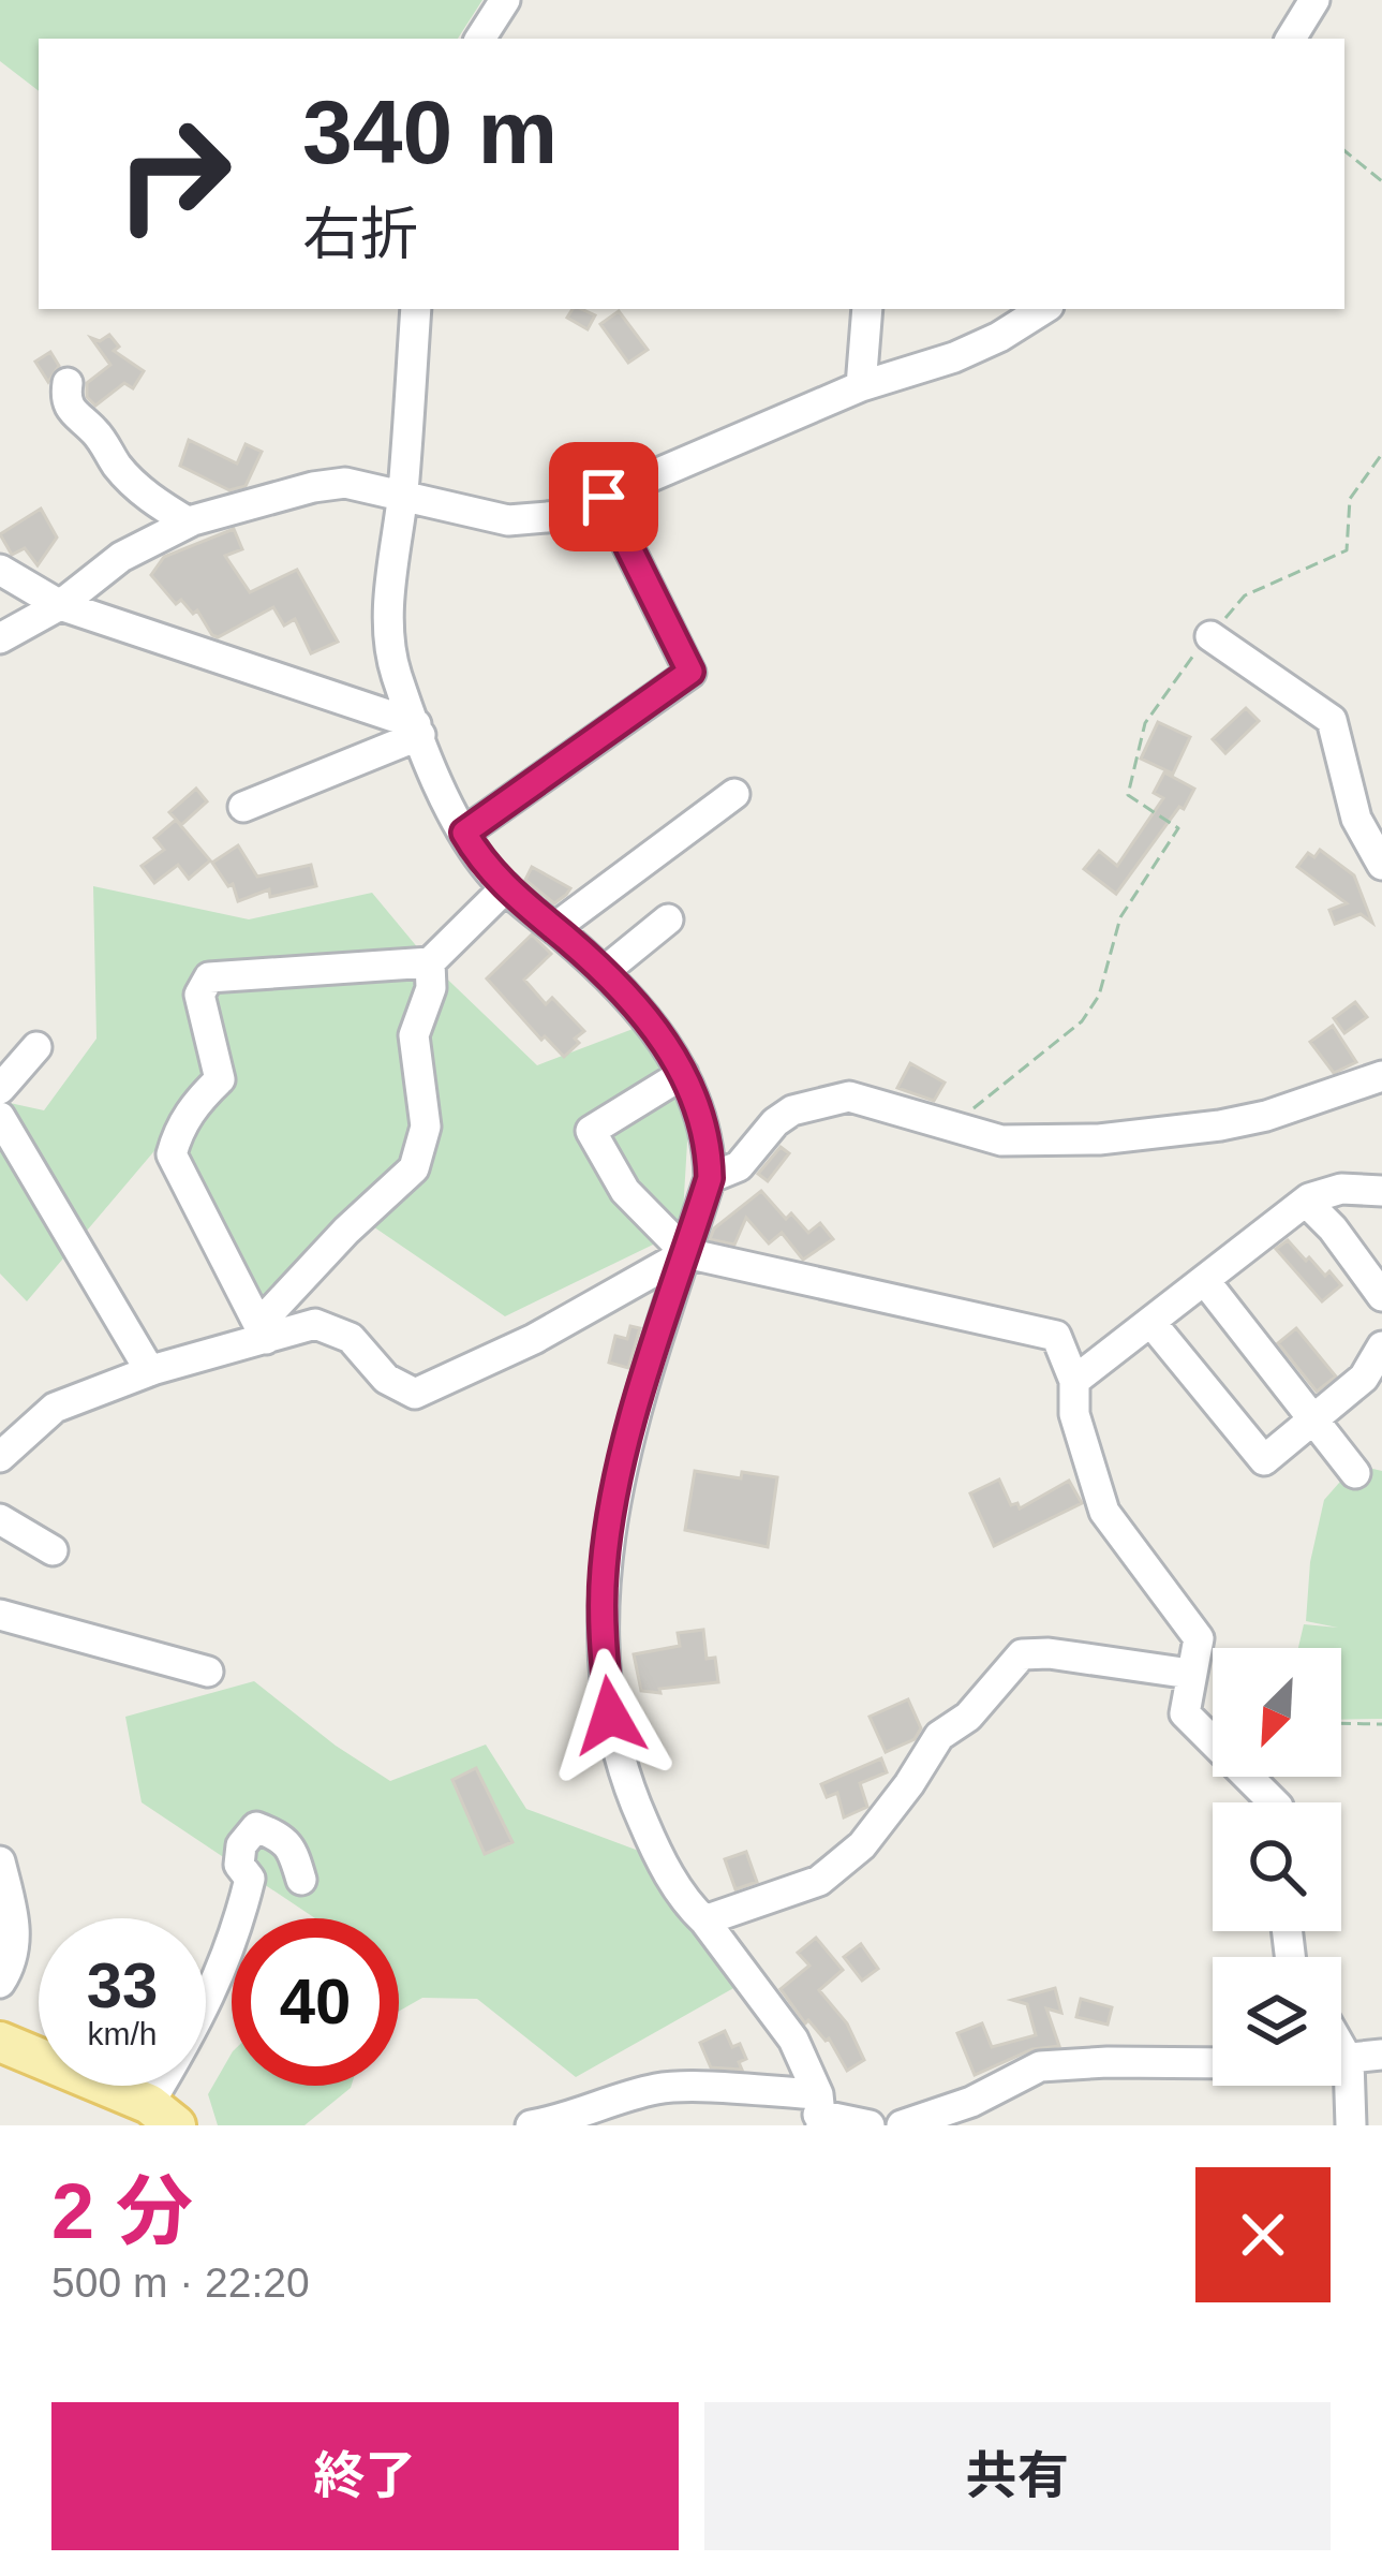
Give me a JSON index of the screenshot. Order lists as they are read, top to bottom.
{
  "north": "bottom left",
  "page": {
    "turn": ["340 m", "右折"],
    "speed": "33 km/h",
    "limit": "40",
    "heading": ["2 分", "500 m · 22:20"],
    "buttons": ["終了", "共有"]
  }
}
